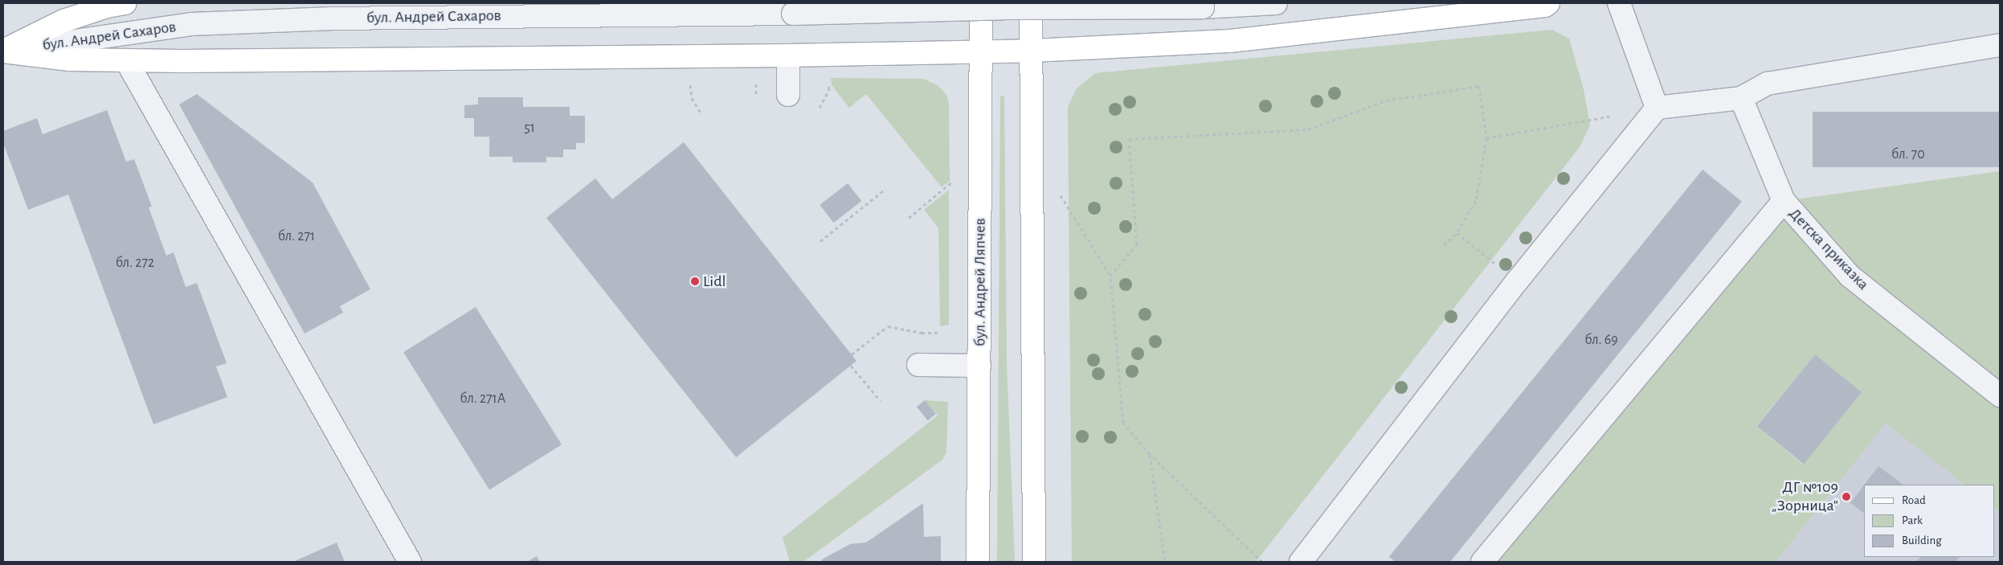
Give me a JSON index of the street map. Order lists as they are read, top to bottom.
{
  "streets": {
    "main road": ["бул. Андрей Ляпчев"],
    "street": ["бул. Андрей Сахаров", "Детска приказка"]
  },
  "places": ["Lidl", "ДГ №109 „Зорница“"],
  "house_numbers": [
    "51",
    "бл. 70",
    "бл. 271",
    "бл. 272",
    "бл. 69",
    "бл. 271А"
  ],
  "legend": ["Road", "Park", "Building"]
}
